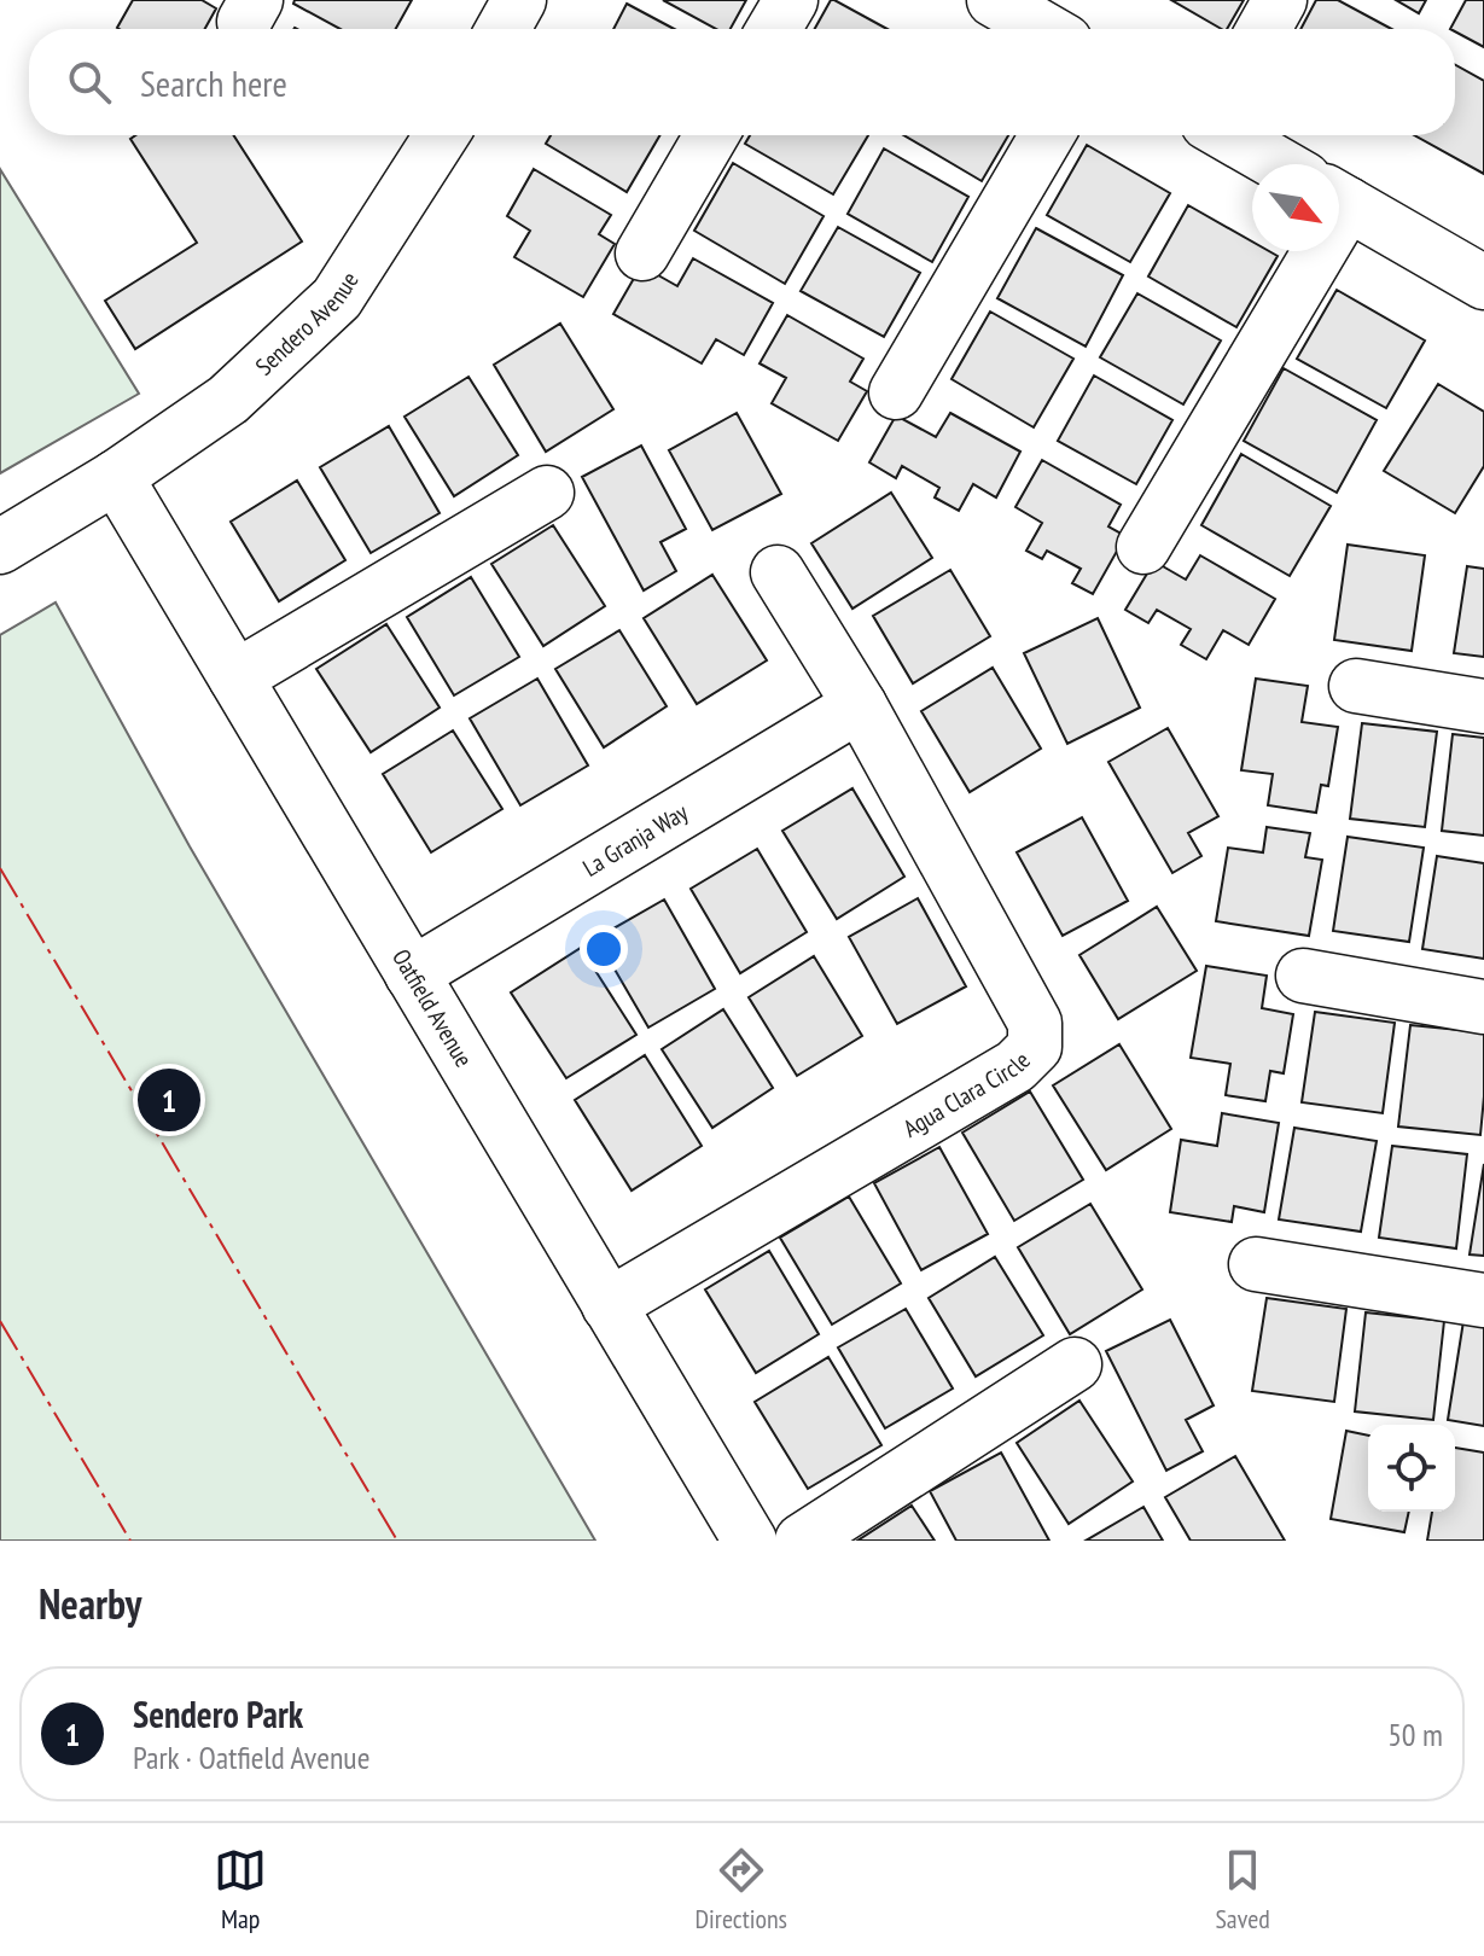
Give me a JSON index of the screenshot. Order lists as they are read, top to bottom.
{
  "streets": {
    "street": [
      "Sendero Avenue",
      "La Granja Way",
      "Oatfield Avenue",
      "Agua Clara Circle"
    ]
  },
  "crossings": [
    ["Sendero Avenue", "Oatfield Avenue"],
    ["La Granja Way", "Oatfield Avenue"],
    ["La Granja Way", "Agua Clara Circle"],
    ["Oatfield Avenue", "Agua Clara Circle"]
  ],
  "north": "bottom right",
  "page": {
    "search": "Search here",
    "pins": "1",
    "heading": "Nearby",
    "list": [
      {
        "mark": "1",
        "name": "Sendero Park",
        "note": "Park · Oatfield Avenue",
        "value": "50 m"
      }
    ],
    "nav": ["Map", "Directions", "Saved"]
  }
}
